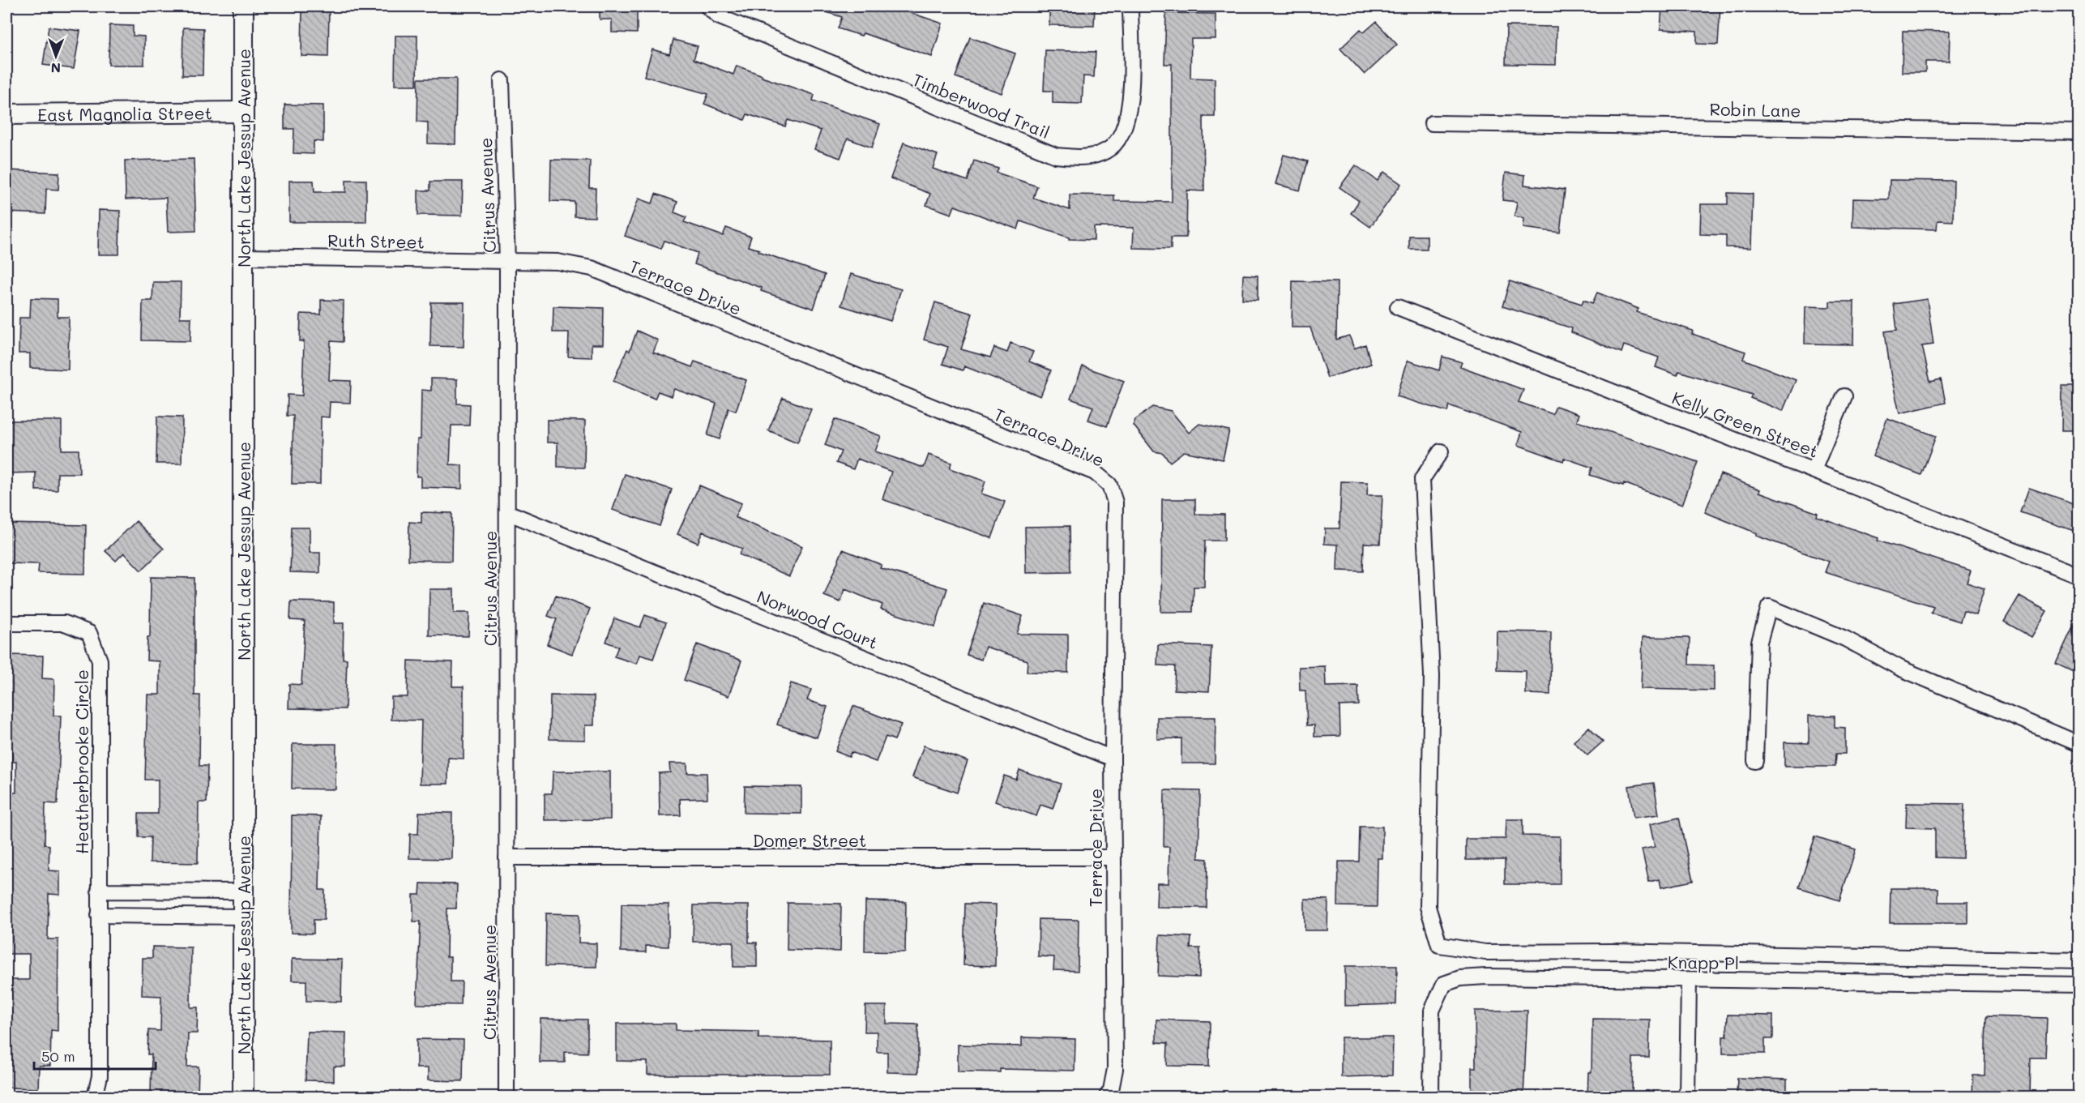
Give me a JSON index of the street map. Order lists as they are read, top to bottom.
{
  "streets": {
    "street": [
      "Timberwood Trail",
      "Robin Lane",
      "East Magnolia Street",
      "North Lake Jessup Avenue",
      "Citrus Avenue",
      "Ruth Street",
      "Terrace Drive",
      "Kelly Green Street",
      "Norwood Court",
      "Heatherbrooke Circle",
      "Domer Street",
      "Knapp Pl"
    ]
  },
  "crossings": [
    ["East Magnolia Street", "North Lake Jessup Avenue"],
    ["North Lake Jessup Avenue", "Ruth Street"],
    ["Citrus Avenue", "Ruth Street"],
    ["Citrus Avenue", "Terrace Drive"],
    ["Citrus Avenue", "Norwood Court"],
    ["Citrus Avenue", "Domer Street"],
    ["Ruth Street", "Terrace Drive"],
    ["Terrace Drive", "Norwood Court"],
    ["Terrace Drive", "Domer Street"]
  ],
  "scale_bar": "50 m",
  "north": "bottom"
}
